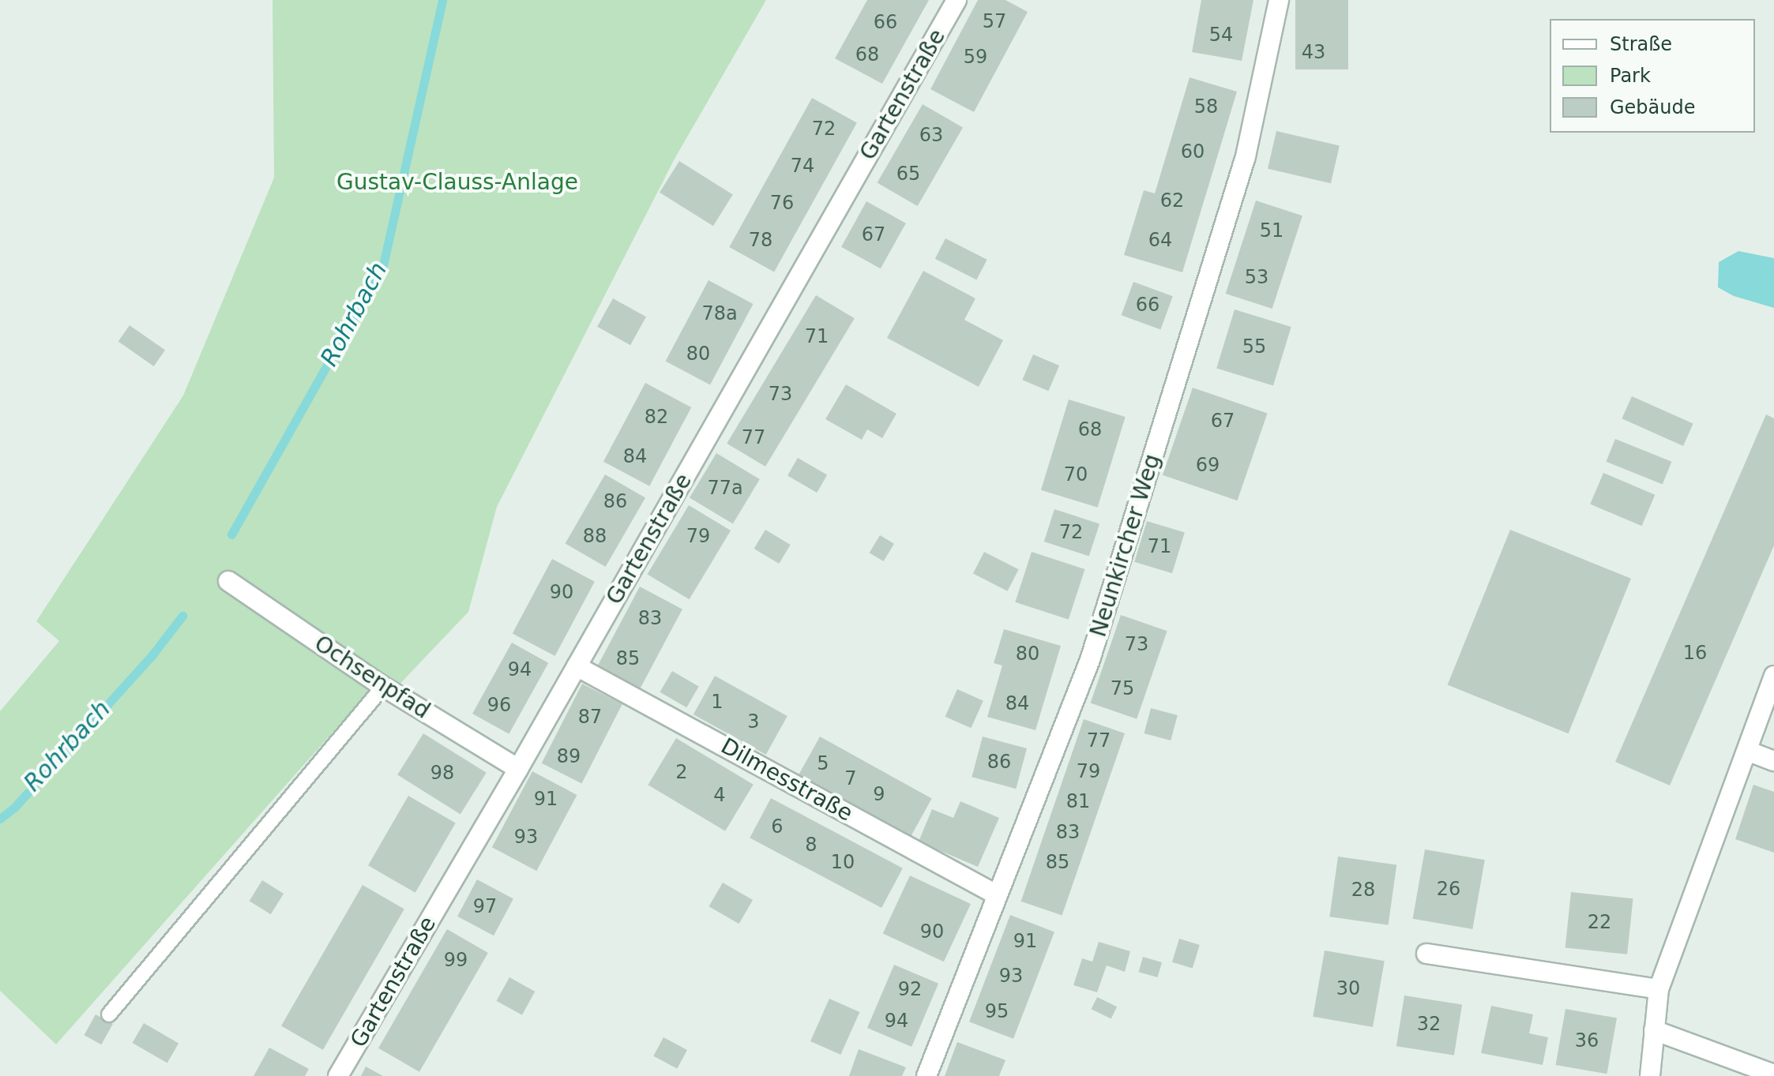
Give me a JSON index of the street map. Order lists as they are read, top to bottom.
{
  "streets": {
    "street": [
      "Gartenstraße",
      "Neunkircher Weg",
      "Ochsenpfad",
      "Dilmesstraße"
    ]
  },
  "crossings": [
    ["Gartenstraße", "Ochsenpfad"],
    ["Gartenstraße", "Dilmesstraße"],
    ["Neunkircher Weg", "Dilmesstraße"]
  ],
  "water": ["Rohrbach"],
  "parks": ["Gustav-Clauss-Anlage"],
  "house_numbers": [
    "57",
    "66",
    "54",
    "43",
    "68",
    "59",
    "58",
    "72",
    "63",
    "60",
    "74",
    "65",
    "62",
    "76",
    "51",
    "67",
    "78",
    "64",
    "53",
    "66",
    "78a",
    "71",
    "55",
    "80",
    "73",
    "82",
    "67",
    "68",
    "77",
    "84",
    "69",
    "70",
    "77a",
    "86",
    "72",
    "88",
    "79",
    "71",
    "90",
    "83",
    "73",
    "16",
    "80",
    "85",
    "94",
    "75",
    "1",
    "84",
    "96",
    "87",
    "3",
    "77",
    "89",
    "86",
    "5",
    "79",
    "2",
    "98",
    "7",
    "9",
    "4",
    "91",
    "81",
    "6",
    "83",
    "93",
    "8",
    "10",
    "85",
    "26",
    "28",
    "97",
    "22",
    "90",
    "91",
    "99",
    "93",
    "30",
    "92",
    "95",
    "94",
    "32",
    "36"
  ],
  "legend": ["Straße", "Park", "Gebäude"]
}
